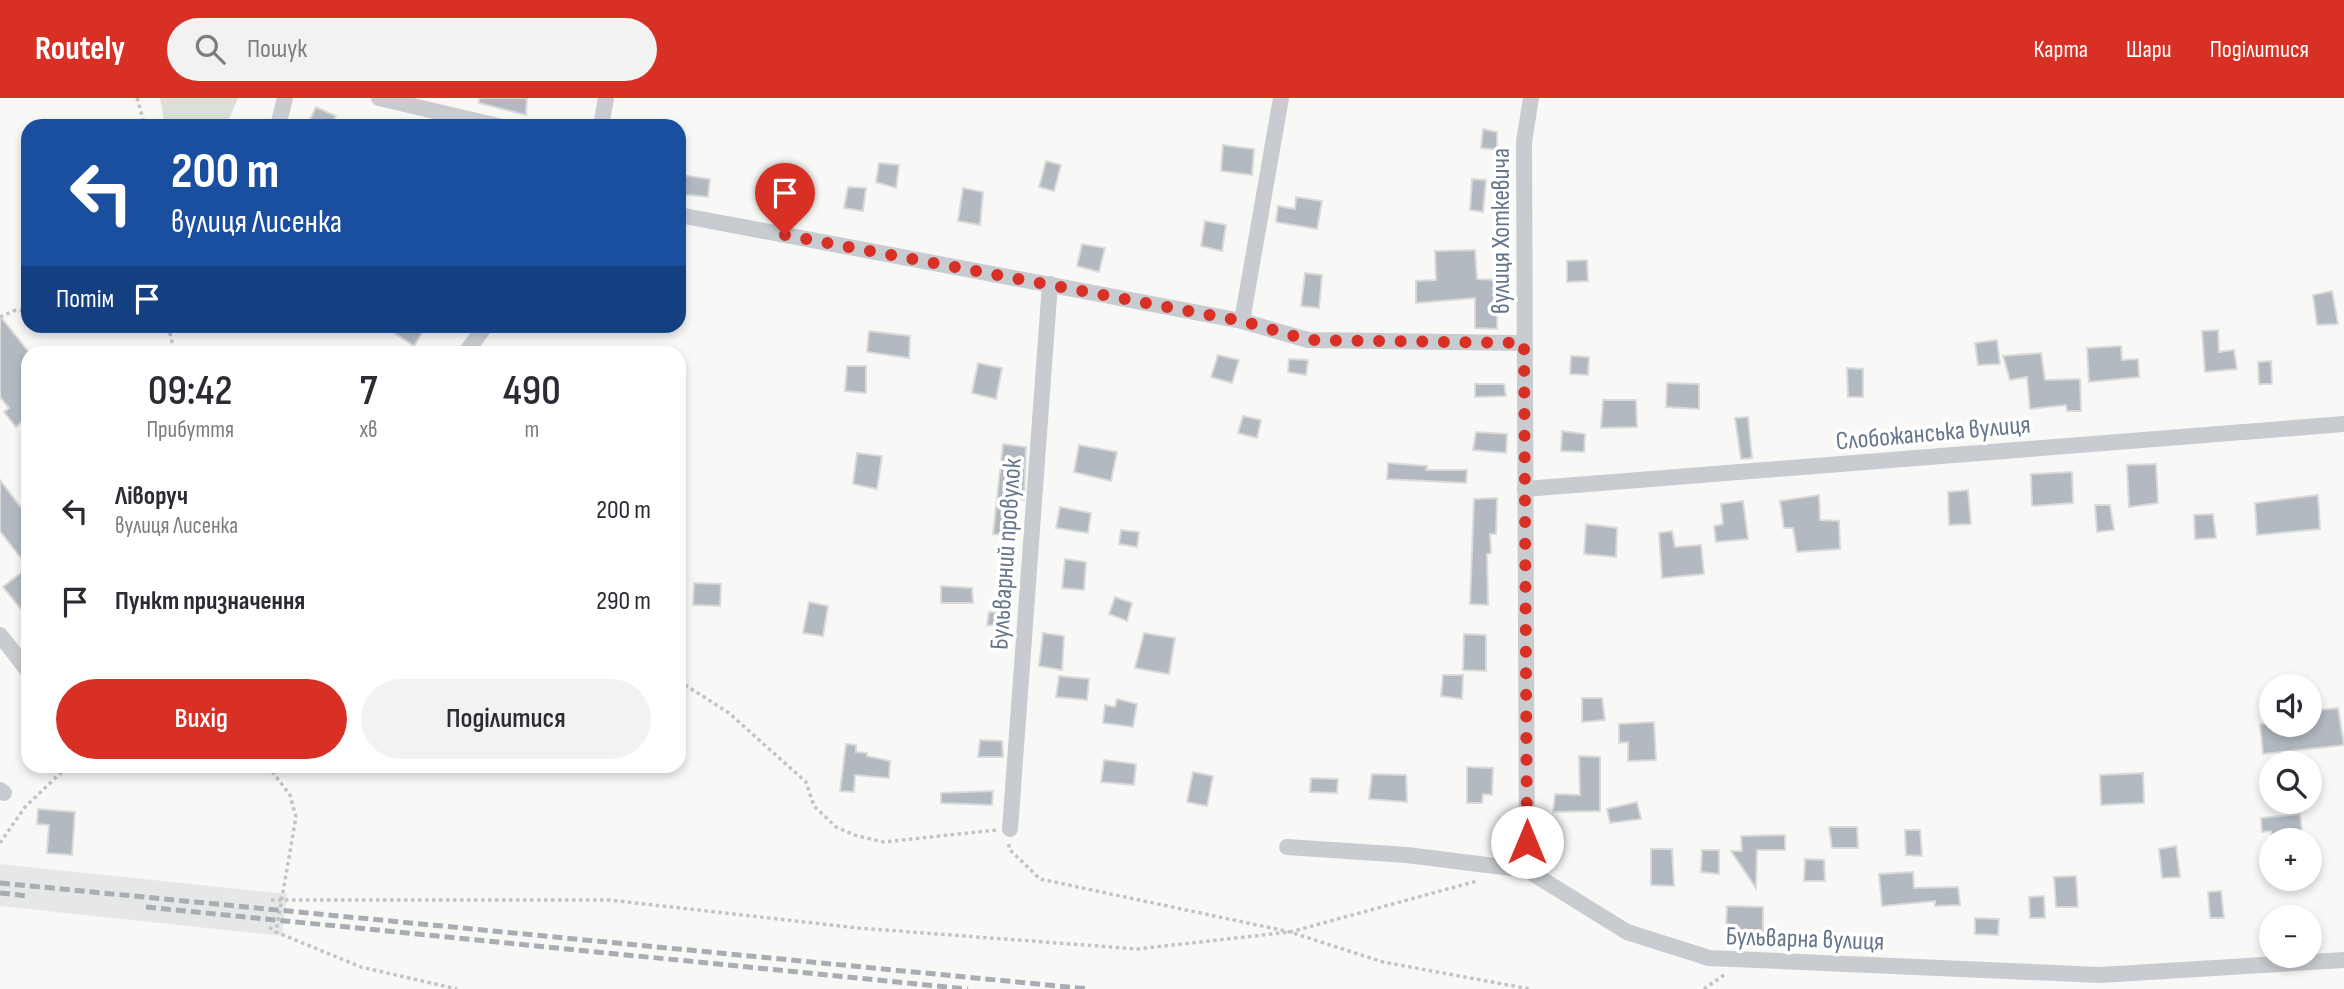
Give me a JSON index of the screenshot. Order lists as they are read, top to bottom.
{
  "streets": {
    "street": [
      "вулиця Хоткевича",
      "Слобожанська вулиця",
      "Бульварний провулок",
      "Бульварна вулиця"
    ]
  },
  "crossings": [
    ["вулиця Хоткевича", "Слобожанська вулиця"],
    ["вулиця Хоткевича", "Бульварна вулиця"]
  ],
  "page": {
    "header": "Routely",
    "search": "Пошук",
    "nav": ["Карта", "Шари", "Поділитися"],
    "turn": ["200 m", "вулиця Лисенка"],
    "then": "Потім",
    "eta": [
      "09:42",
      "Прибуття",
      "7",
      "хв",
      "490",
      "m"
    ],
    "list": [
      {
        "name": "Ліворуч",
        "note": "вулиця Лисенка",
        "value": "200 m"
      },
      {
        "name": "Пункт призначення",
        "value": "290 m"
      }
    ],
    "buttons": ["Вихід", "Поділитися"],
    "map_buttons": ["+", "−"]
  }
}
